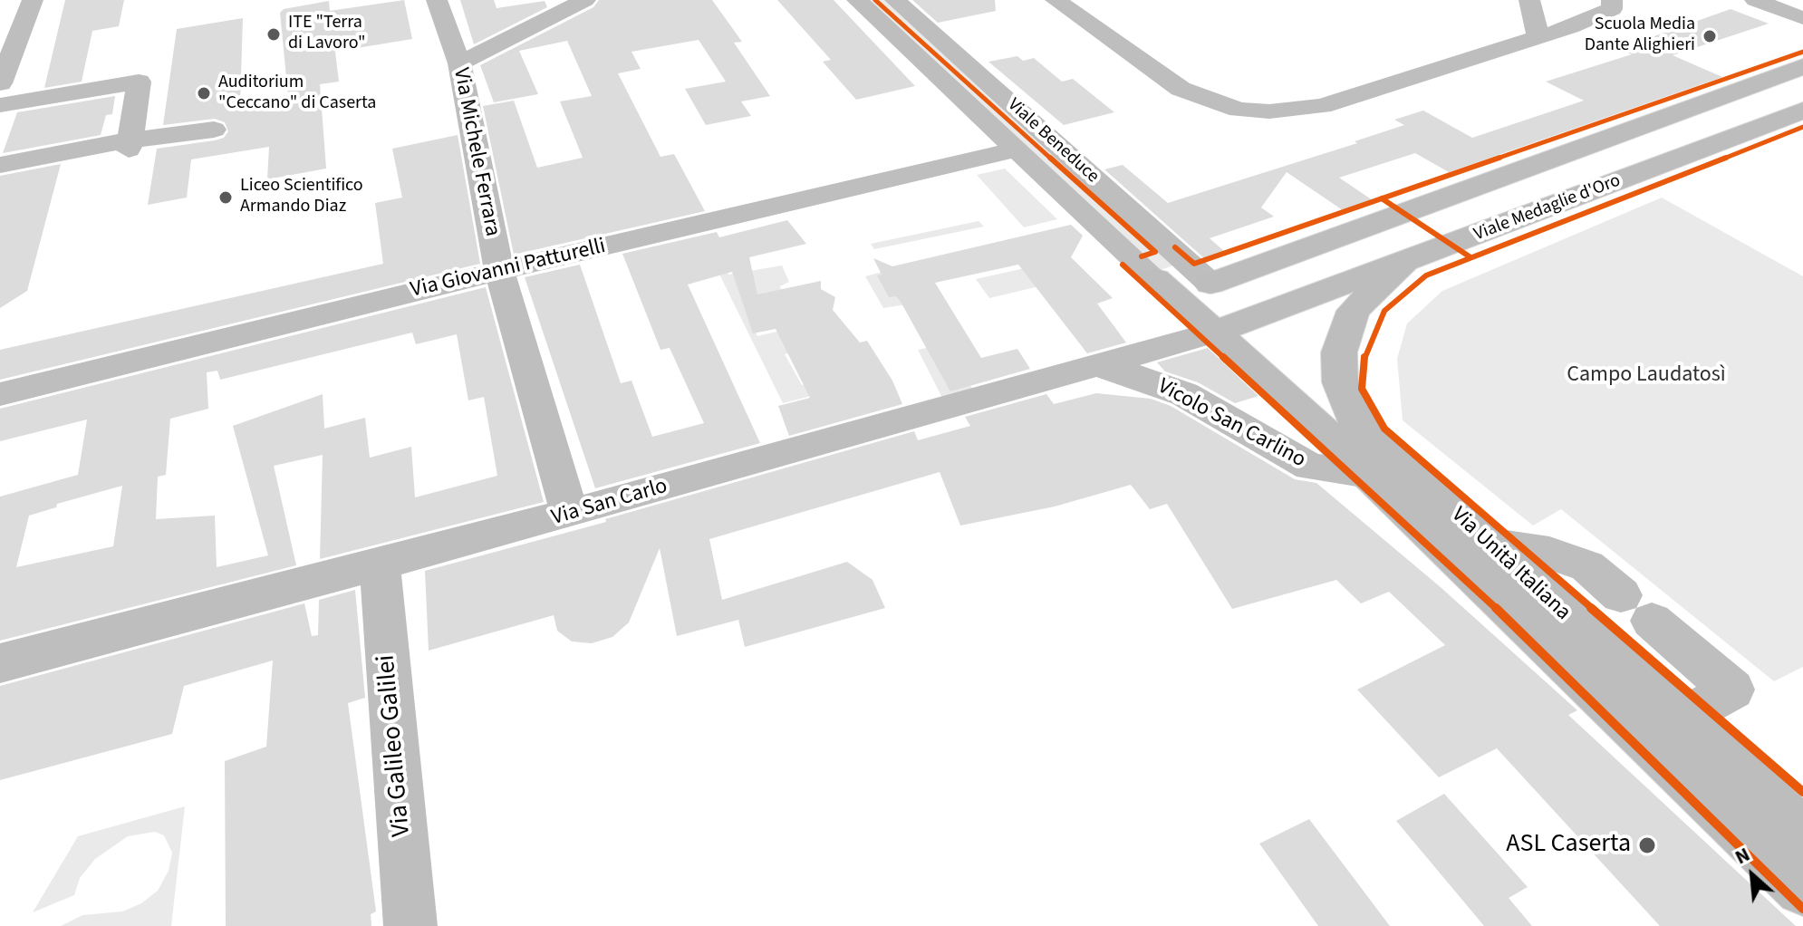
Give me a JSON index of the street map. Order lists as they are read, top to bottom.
{
  "streets": {
    "main road": ["Viale Medaglie d'Oro", "Via Unità Italiana"],
    "street": [
      "Viale Beneduce",
      "Via Michele Ferrara",
      "Via Giovanni Patturelli",
      "Vicolo San Carlino",
      "Via San Carlo",
      "Via Galileo Galilei"
    ]
  },
  "crossings": [
    ["Viale Beneduce", "Via Giovanni Patturelli"],
    ["Viale Beneduce", "Via Unità Italiana"],
    ["Via Michele Ferrara", "Via Giovanni Patturelli"],
    ["Via Michele Ferrara", "Via San Carlo"],
    ["Viale Medaglie d'Oro", "Via San Carlo"],
    ["Viale Medaglie d'Oro", "Via Unità Italiana"],
    ["Vicolo San Carlino", "Via San Carlo"],
    ["Vicolo San Carlino", "Via Unità Italiana"],
    ["Via San Carlo", "Via Unità Italiana"],
    ["Via San Carlo", "Via Galileo Galilei"]
  ],
  "parks": ["Campo Laudatosì"],
  "places": [
    "ITE \"Terra di Lavoro\"",
    "Scuola Media Dante Alighieri",
    "Auditorium \"Ceccano\" di Caserta",
    "Liceo Scientifico Armando Diaz",
    "ASL Caserta"
  ],
  "north": "top left"
}
